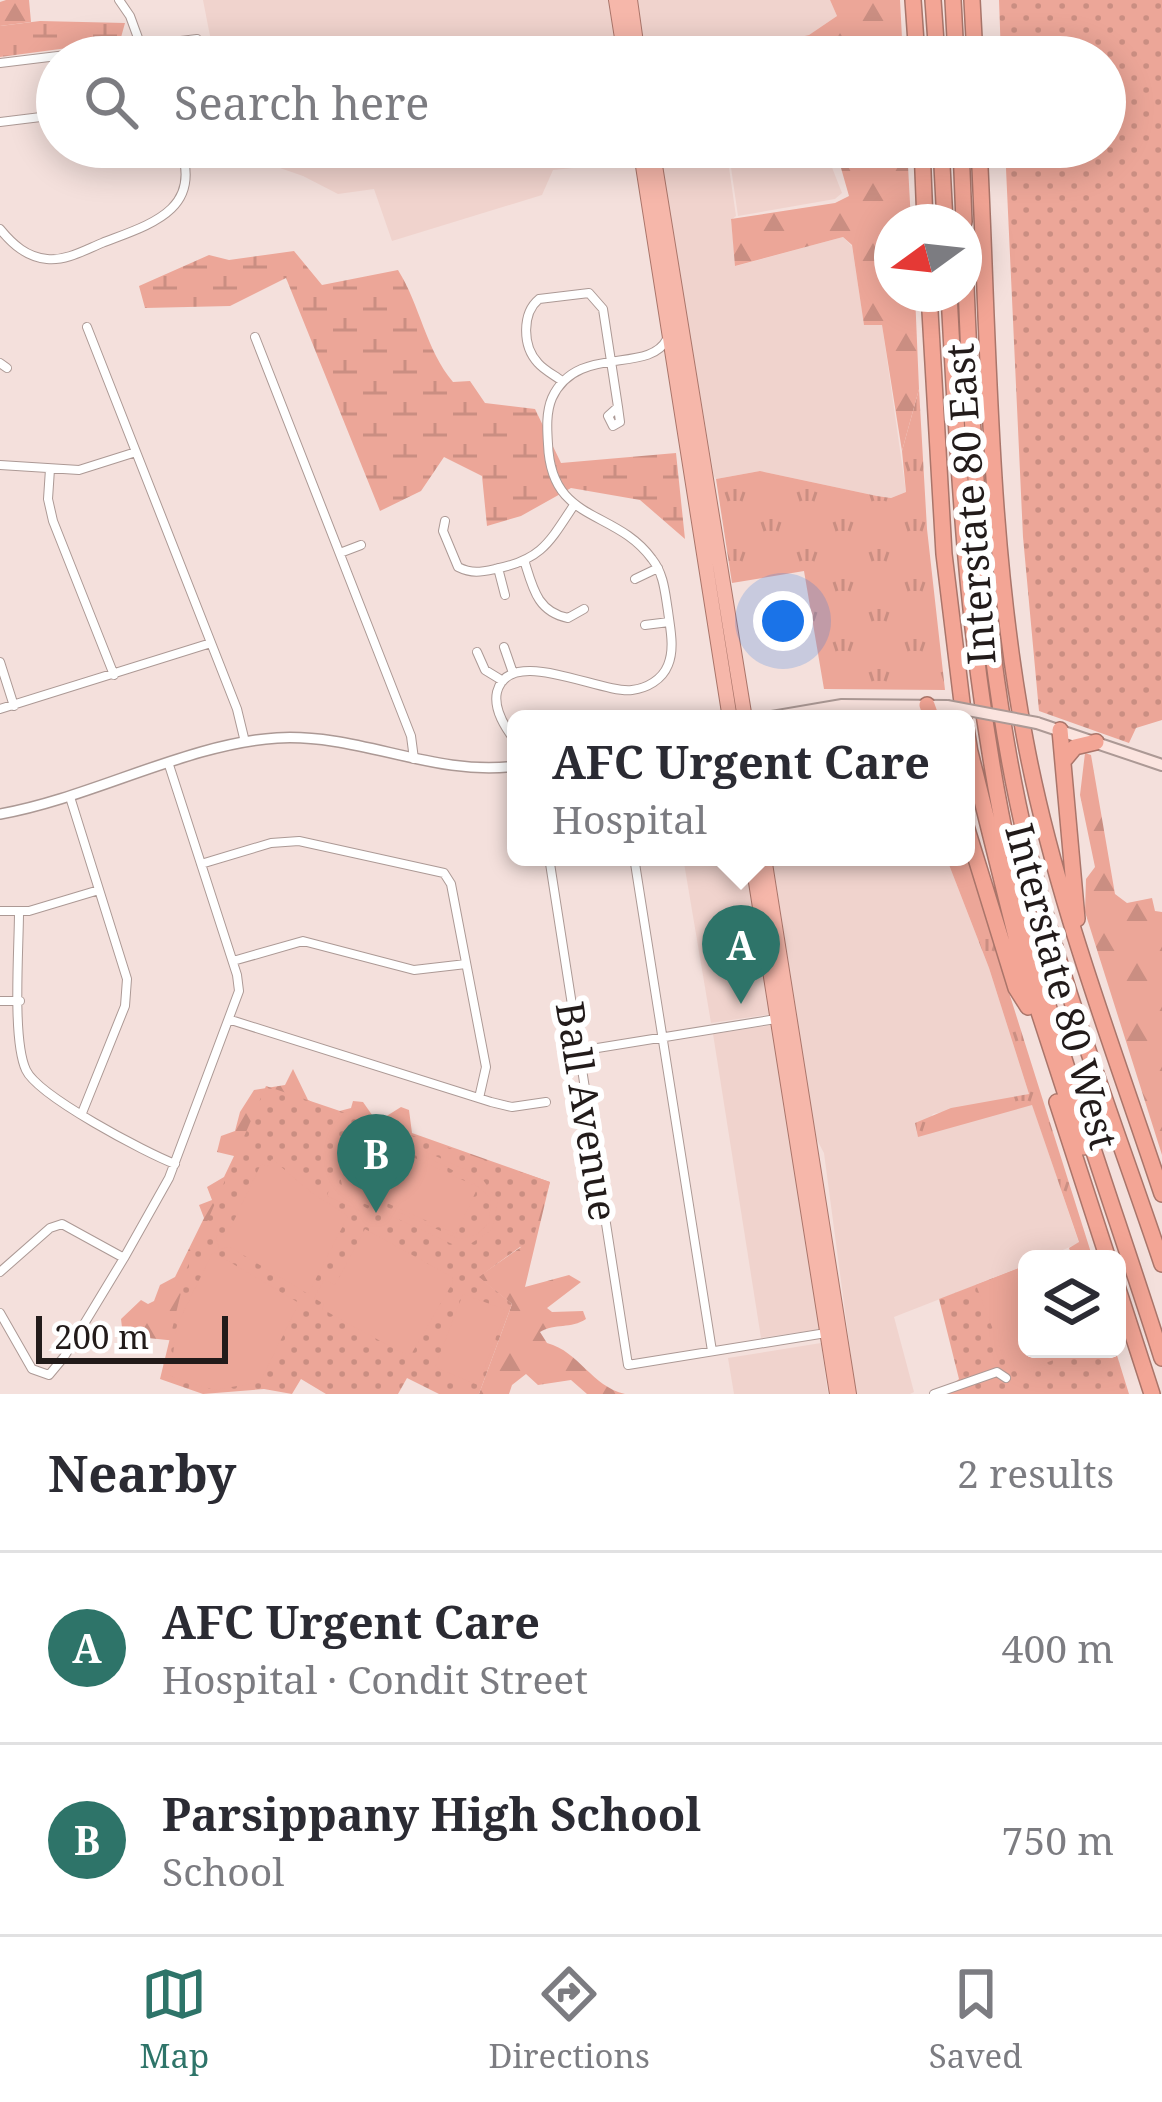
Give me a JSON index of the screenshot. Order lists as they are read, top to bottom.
{
  "streets": {
    "highway": ["Interstate 80 East", "Interstate 80 West"],
    "street": ["Ball Avenue"]
  },
  "scale_bar": "200 m",
  "north": "left",
  "page": {
    "search": "Search here",
    "popup": ["AFC Urgent Care", "Hospital"],
    "pins": ["A", "B"],
    "scale": "200 m",
    "heading": ["Nearby", "2 results"],
    "list": [
      {
        "mark": "A",
        "name": "AFC Urgent Care",
        "note": "Hospital · Condit Street",
        "value": "400 m"
      },
      {
        "mark": "B",
        "name": "Parsippany High School",
        "note": "School",
        "value": "750 m"
      }
    ],
    "nav": ["Map", "Directions", "Saved"]
  }
}
